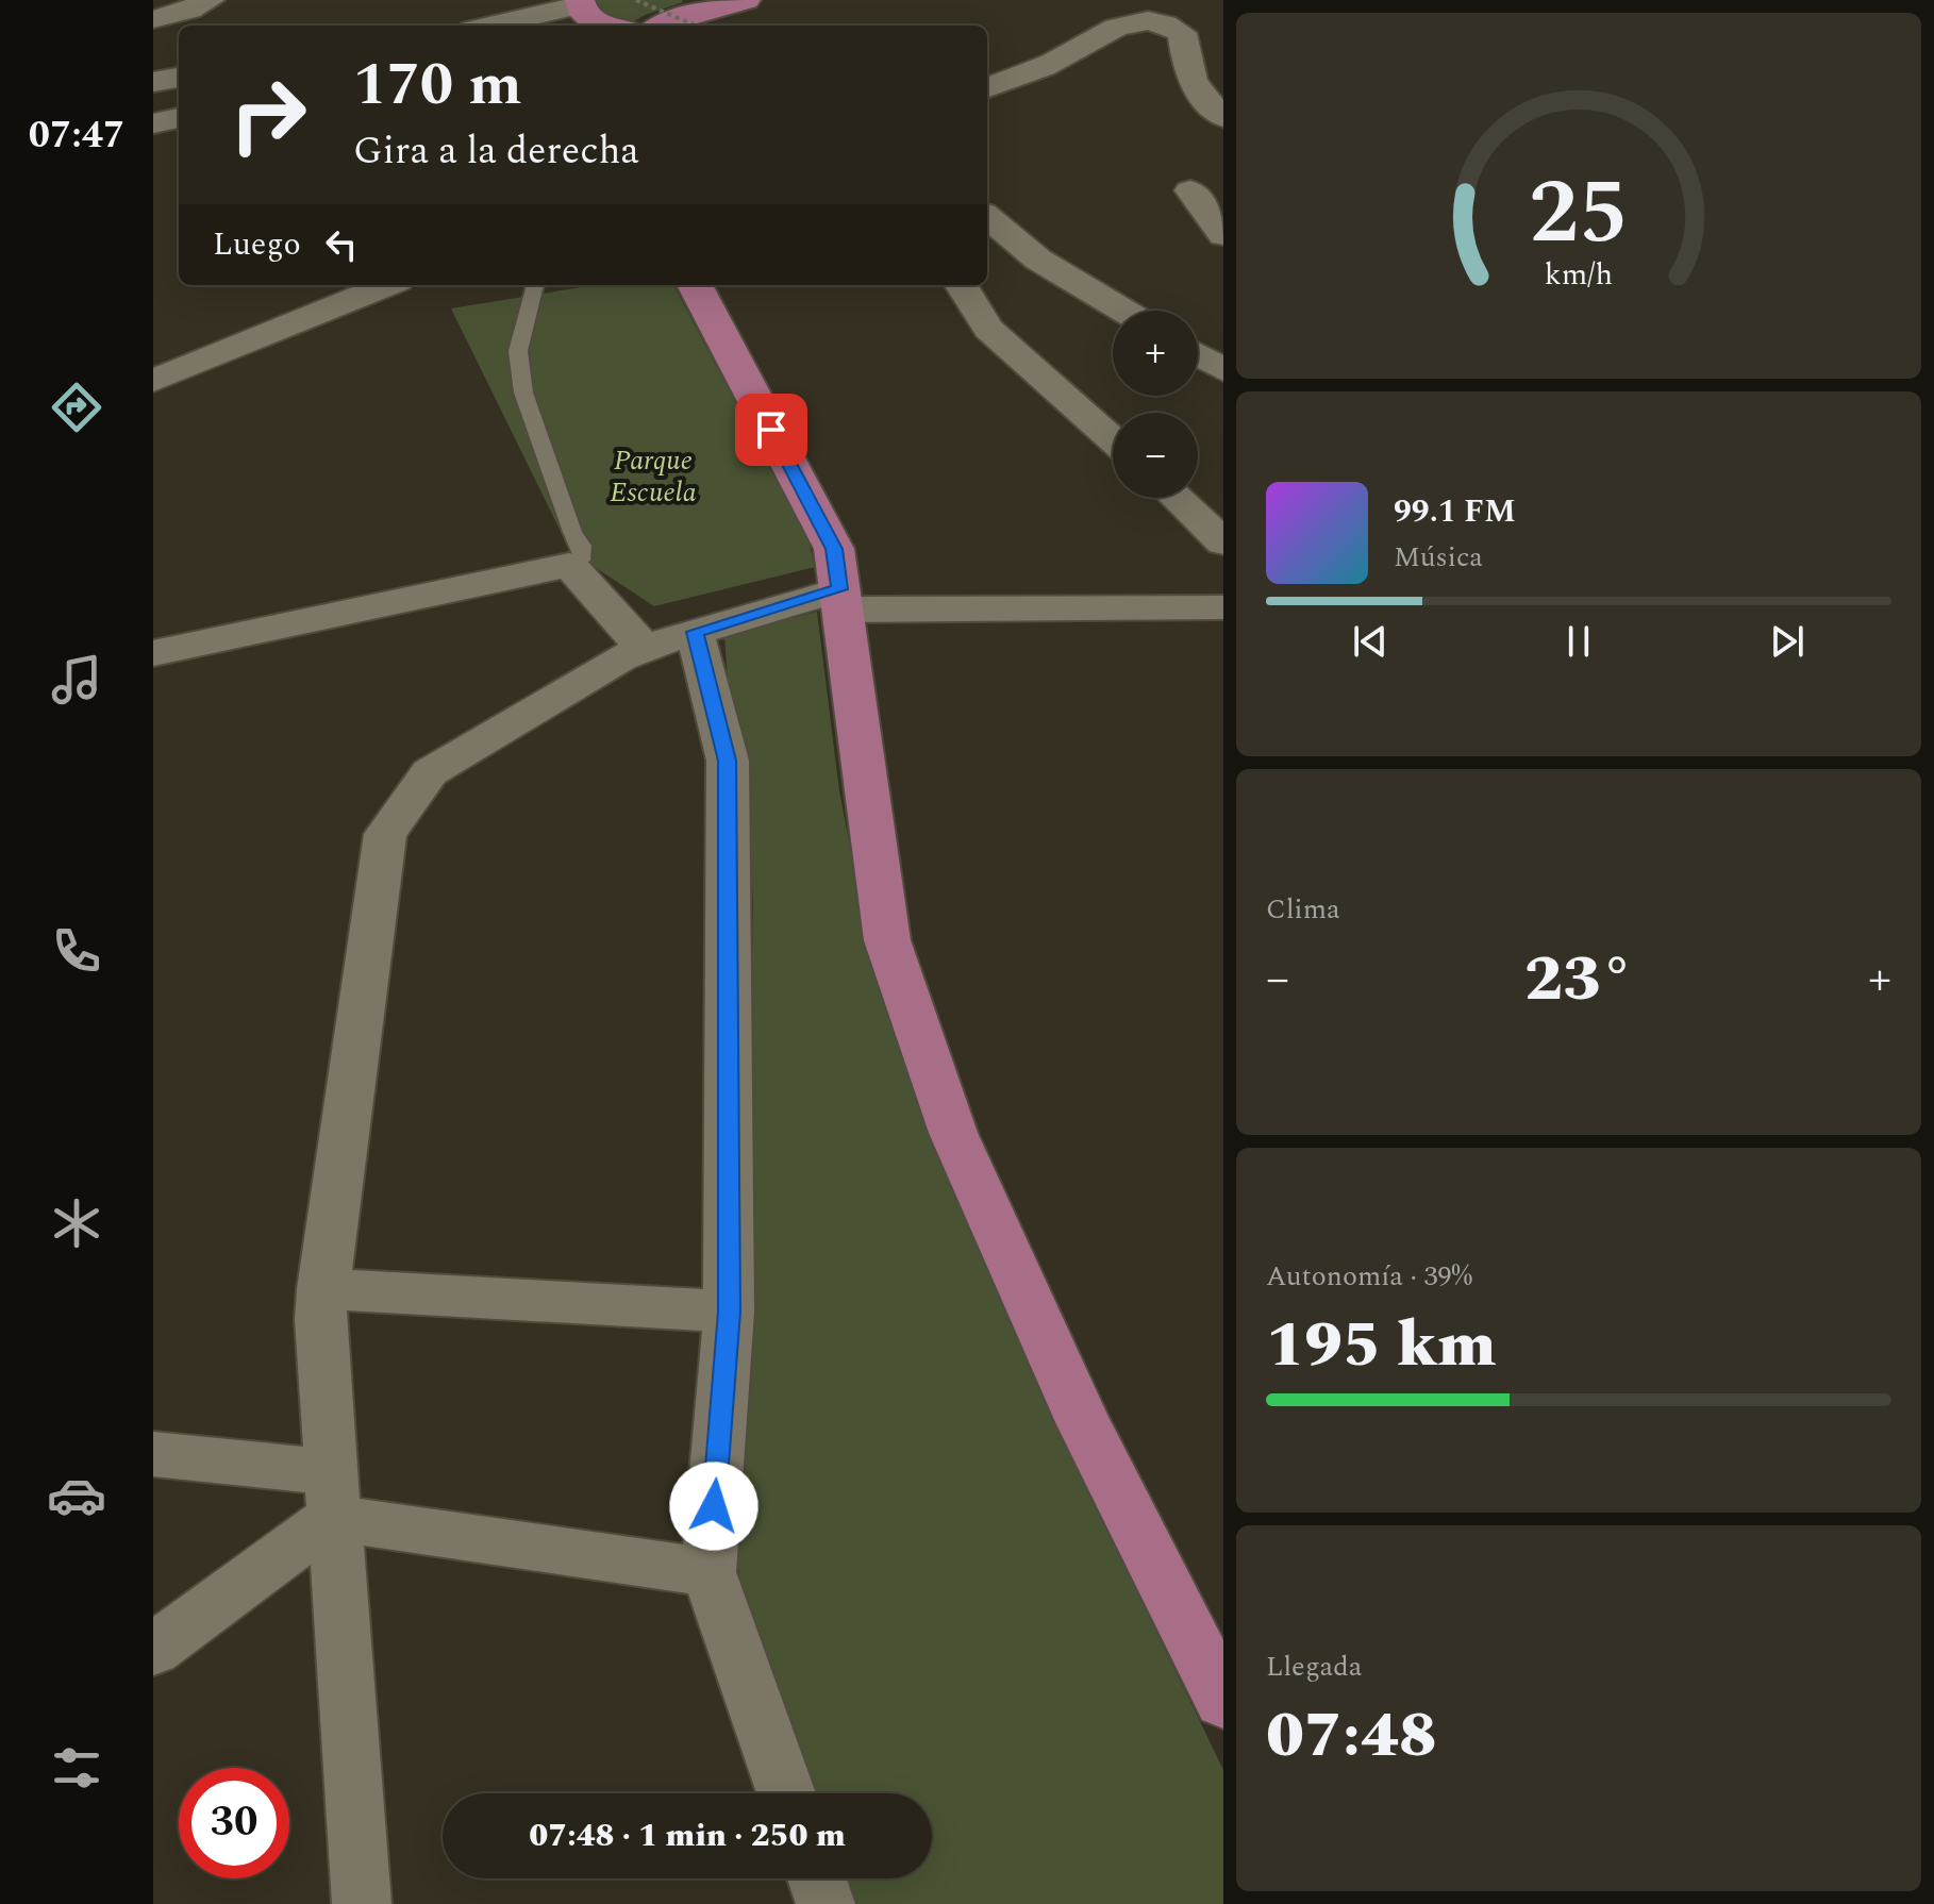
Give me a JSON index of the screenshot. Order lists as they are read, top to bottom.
{
  "parks": ["Parque Escuela"],
  "page": {
    "tabs": "07:47",
    "turn": ["170 m", "Gira a la derecha"],
    "then": "Luego",
    "map_buttons": ["+", "−"],
    "song": ["99.1 FM", "Música"],
    "tile": [
      "Clima",
      ["Autonomía · 39%", "195 km"],
      ["Llegada", "07:48"]
    ],
    "heat": ["−", "23°", "+"],
    "limit": "30",
    "trip": "07:48 · 1 min · 250 m",
    "gauge": ["25", "km/h"]
  }
}
